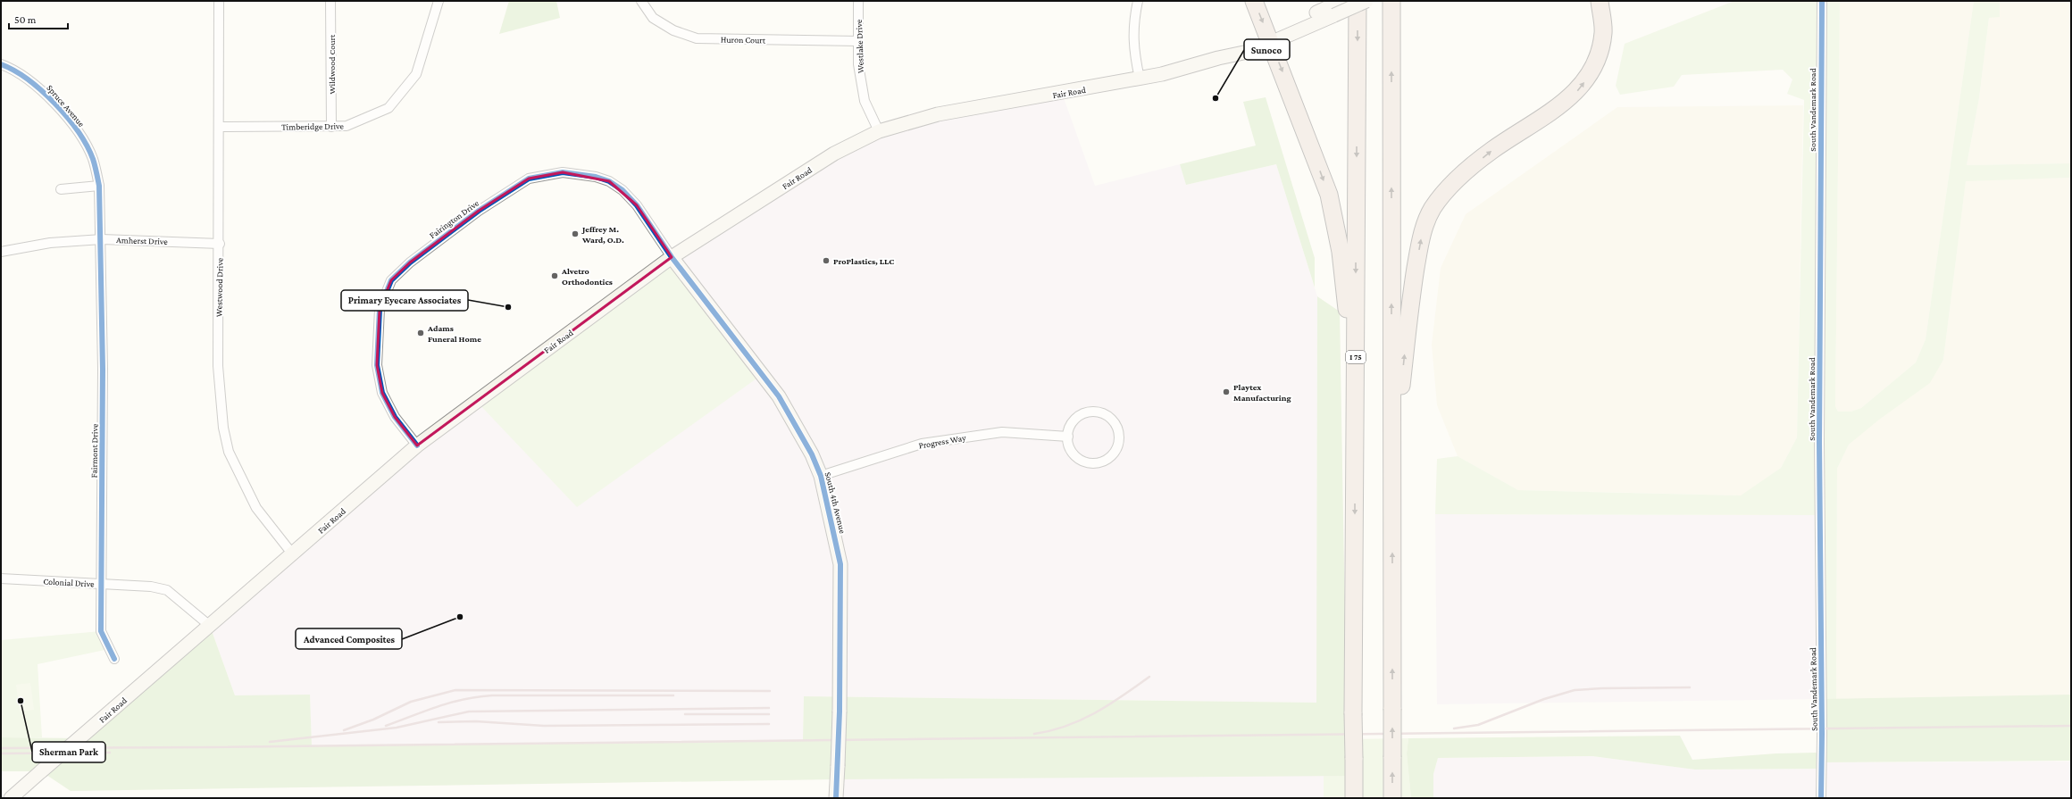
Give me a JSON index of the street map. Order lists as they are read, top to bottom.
{
  "streets": {
    "highway": ["I 75"],
    "main road": ["Fair Road", "South 4th Avenue"],
    "street": [
      "Huron Court",
      "Westlake Drive",
      "Wildwood Court",
      "Spruce Avenue",
      "South Vandemark Road",
      "Timberidge Drive",
      "Fairington Drive",
      "Amherst Drive",
      "Westwood Drive",
      "Progress Way",
      "Fairmont Drive",
      "Colonial Drive"
    ]
  },
  "crossings": [
    ["Huron Court", "Westlake Drive"],
    ["Westlake Drive", "Fair Road"],
    ["Wildwood Court", "Timberidge Drive"],
    ["Fair Road", "Fairington Drive"],
    ["Fair Road", "Westwood Drive"],
    ["Fair Road", "South 4th Avenue"],
    ["Fair Road", "Colonial Drive"],
    ["Spruce Avenue", "Amherst Drive"],
    ["Spruce Avenue", "Fairmont Drive"],
    ["Timberidge Drive", "Westwood Drive"],
    ["Fairington Drive", "South 4th Avenue"],
    ["Amherst Drive", "Westwood Drive"],
    ["Amherst Drive", "Fairmont Drive"],
    ["Progress Way", "South 4th Avenue"],
    ["Fairmont Drive", "Colonial Drive"]
  ],
  "places": [
    "Sunoco",
    "Jeffrey M. Ward, O.D.",
    "ProPlastics, LLC",
    "Alvetro Orthodontics",
    "Primary Eyecare Associates",
    "Adams Funeral Home",
    "Playtex Manufacturing",
    "Advanced Composites",
    "Sherman Park"
  ],
  "scale_bar": "50 m"
}
